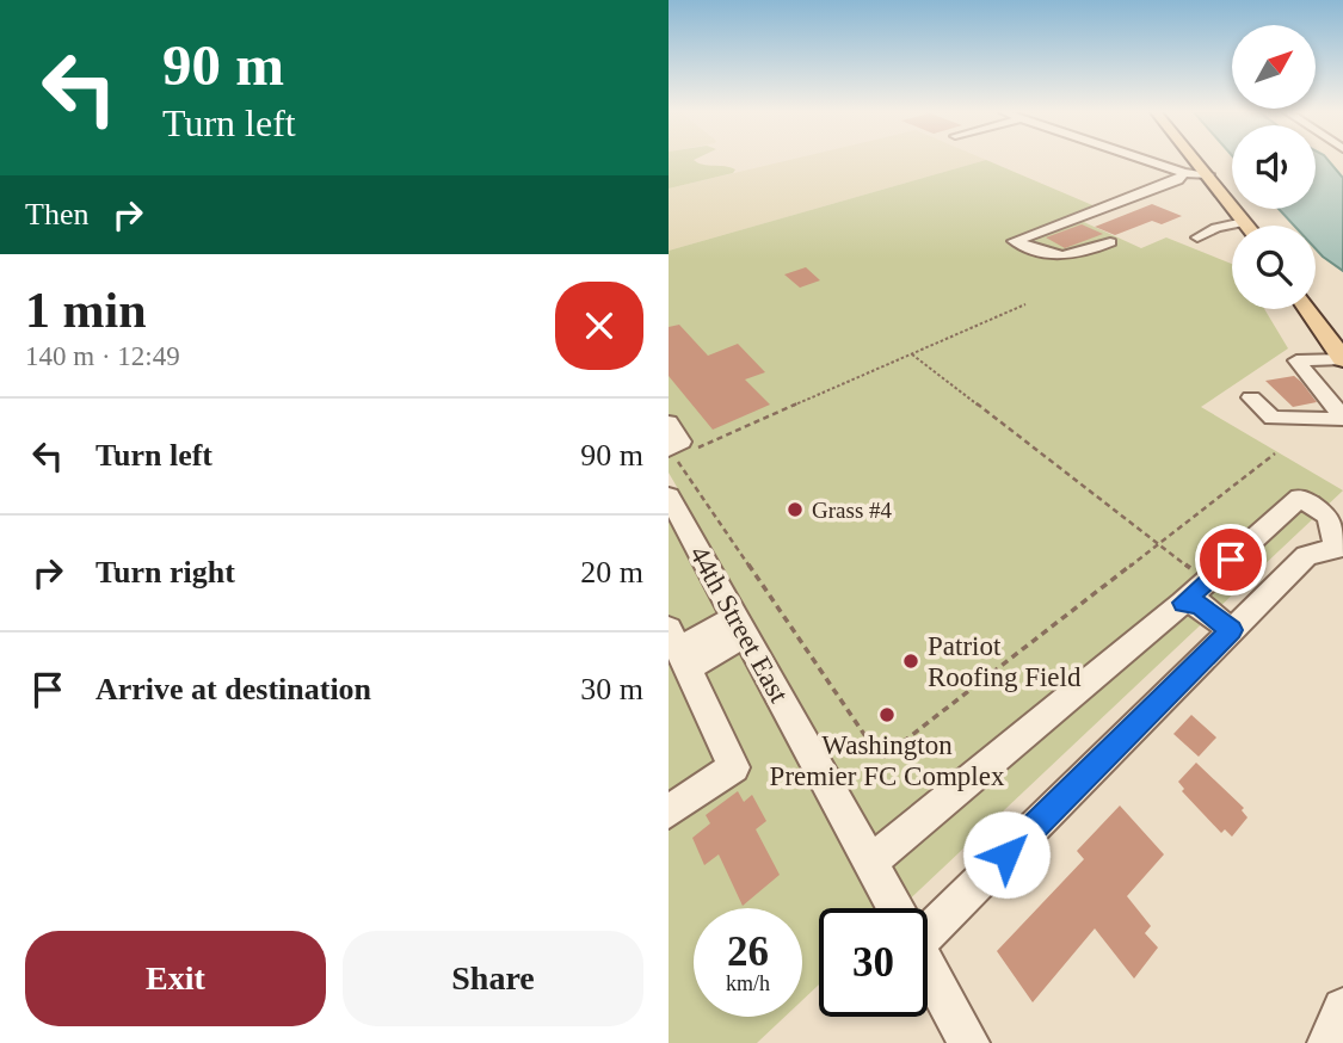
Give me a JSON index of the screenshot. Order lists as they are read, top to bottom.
{
  "streets": {
    "street": ["44th Street East"]
  },
  "places": ["Grass #4", "Patriot Roofing Field", "Washington Premier FC Complex"],
  "north": "top right",
  "page": {
    "turn": ["90 m", "Turn left"],
    "then": "Then",
    "heading": ["1 min", "140 m · 12:49"],
    "list": [
      {
        "name": "Turn left",
        "value": "90 m"
      },
      {
        "name": "Turn right",
        "value": "20 m"
      },
      {
        "name": "Arrive at destination",
        "value": "30 m"
      }
    ],
    "speed": "26 km/h",
    "limit": "30",
    "buttons": ["Exit", "Share"]
  }
}
